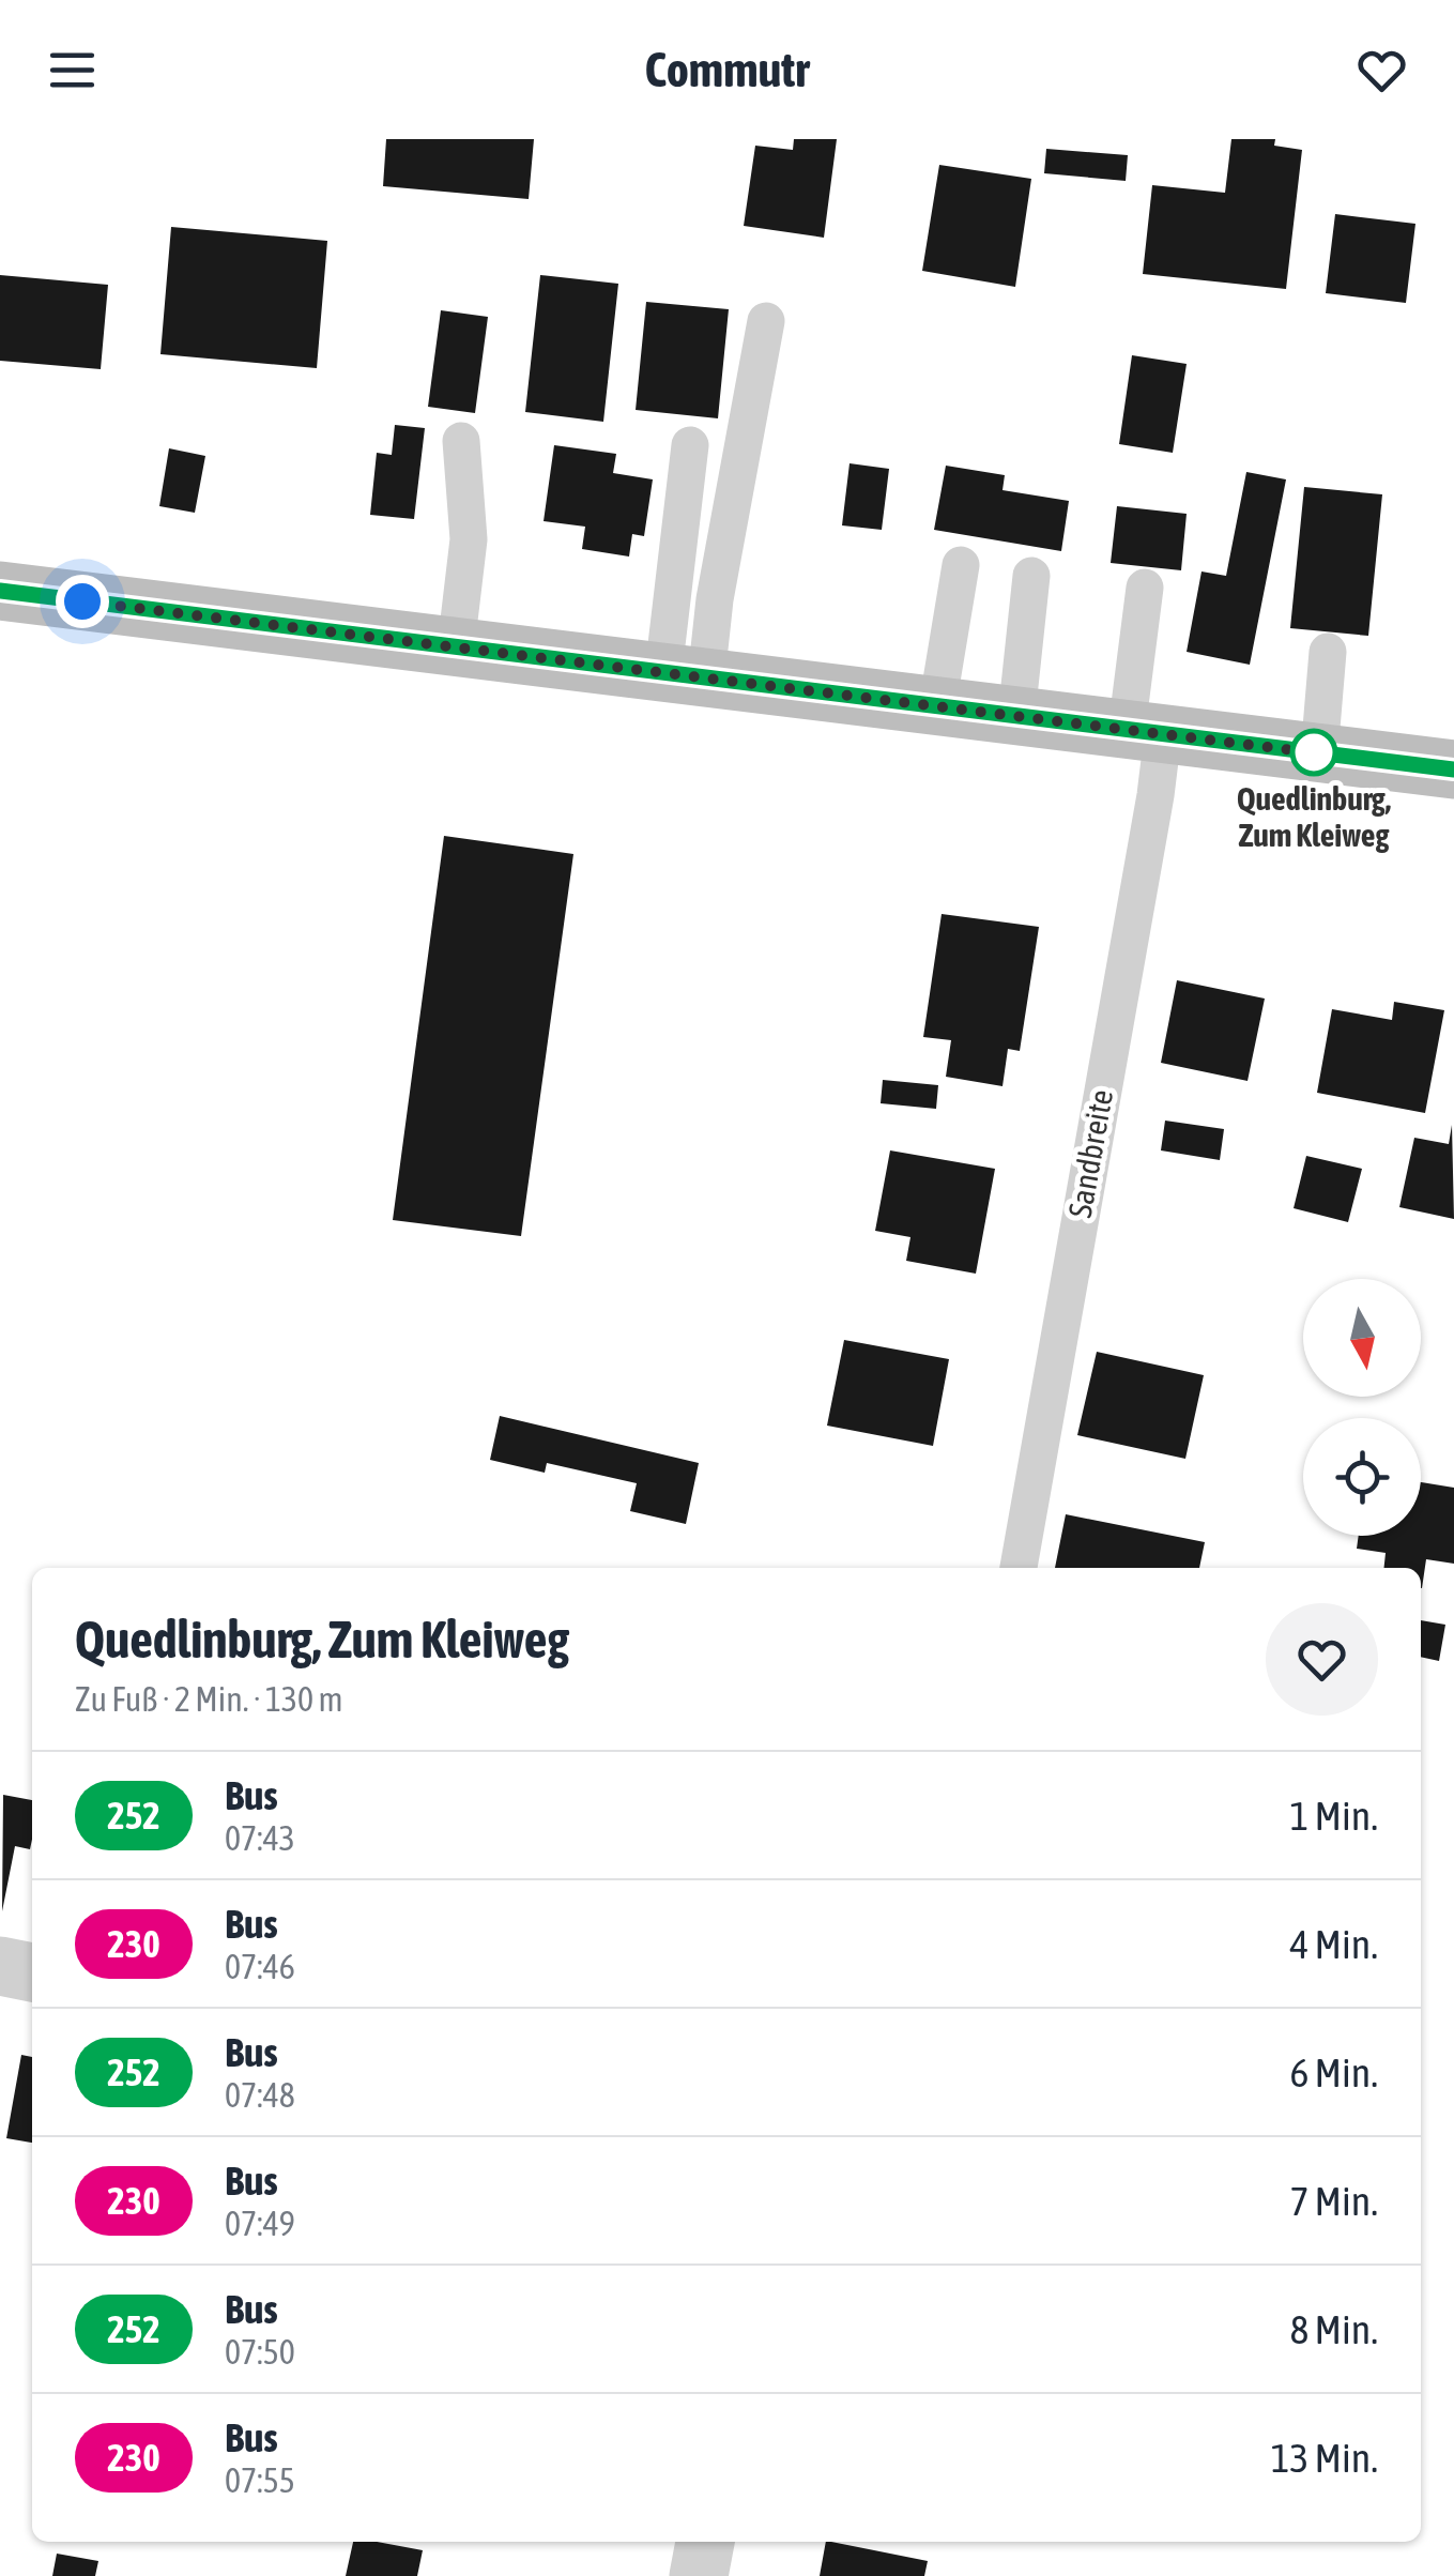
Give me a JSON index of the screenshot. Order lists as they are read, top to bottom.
{
  "streets": {
    "lane": ["Sandbreite"]
  },
  "places": ["Quedlinburg, Zum Kleiweg"],
  "lines": ["bus line 252"],
  "north": "bottom",
  "page": {
    "header": "Commutr",
    "heading": ["Quedlinburg, Zum Kleiweg", "Zu Fuß · 2 Min. · 130 m"],
    "list": [
      {
        "mark": "252",
        "name": "Bus",
        "note": "07:43",
        "value": "1 Min."
      },
      {
        "mark": "230",
        "name": "Bus",
        "note": "07:46",
        "value": "4 Min."
      },
      {
        "mark": "252",
        "name": "Bus",
        "note": "07:48",
        "value": "6 Min."
      },
      {
        "mark": "230",
        "name": "Bus",
        "note": "07:49",
        "value": "7 Min."
      },
      {
        "mark": "252",
        "name": "Bus",
        "note": "07:50",
        "value": "8 Min."
      },
      {
        "mark": "230",
        "name": "Bus",
        "note": "07:55",
        "value": "13 Min."
      }
    ]
  }
}
